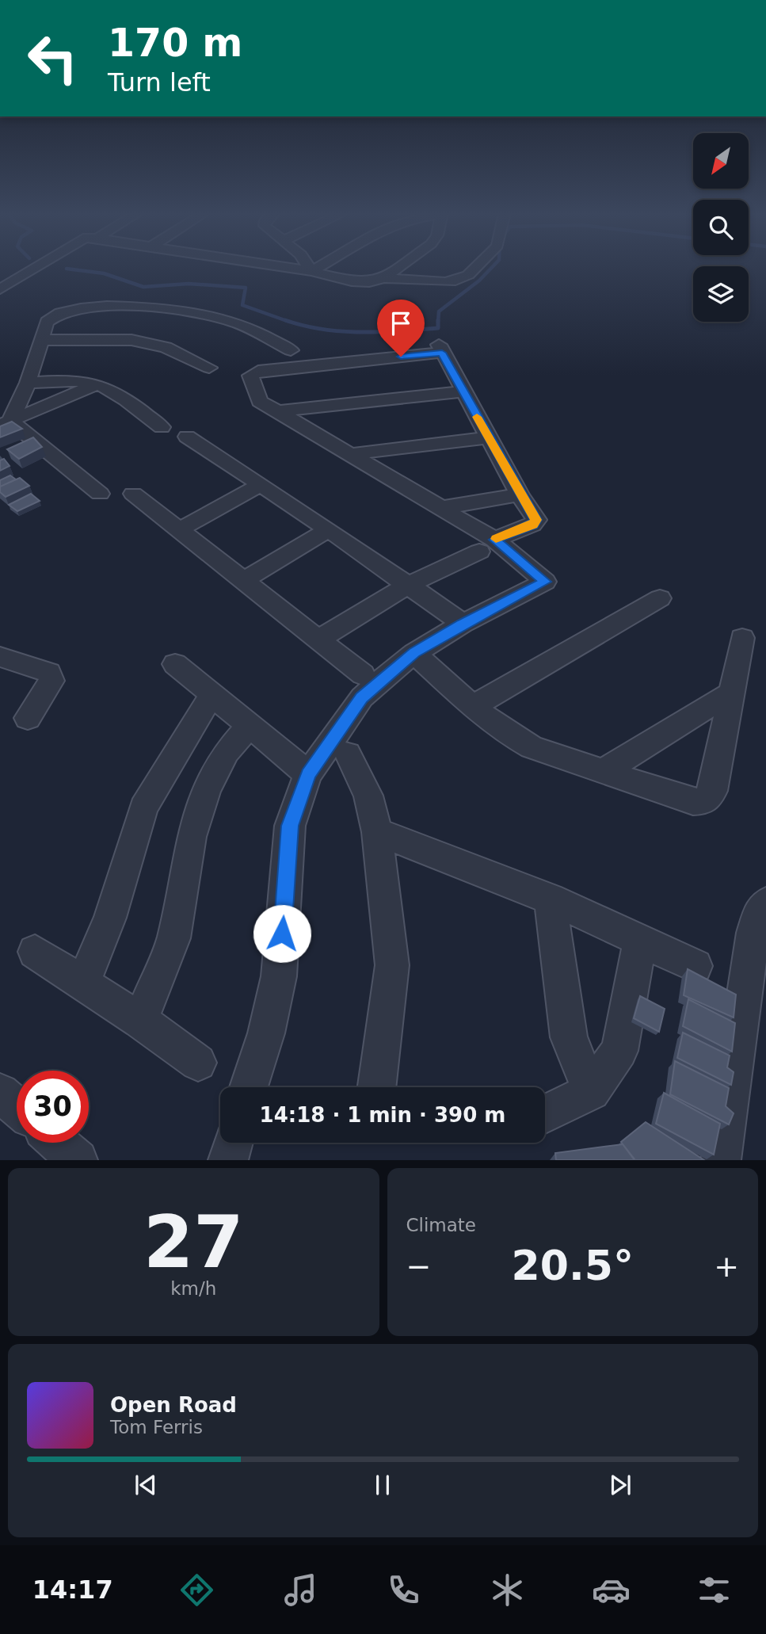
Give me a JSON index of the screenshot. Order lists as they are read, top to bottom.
{
  "north": "bottom left",
  "page": {
    "turn": ["170 m", "Turn left"],
    "limit": "30",
    "trip": "14:18 · 1 min · 390 m",
    "tile": [
      ["27", "km/h"],
      "Climate"
    ],
    "heat": ["−", "20.5°", "+"],
    "song": ["Open Road", "Tom Ferris"],
    "tabs": "14:17"
  }
}
